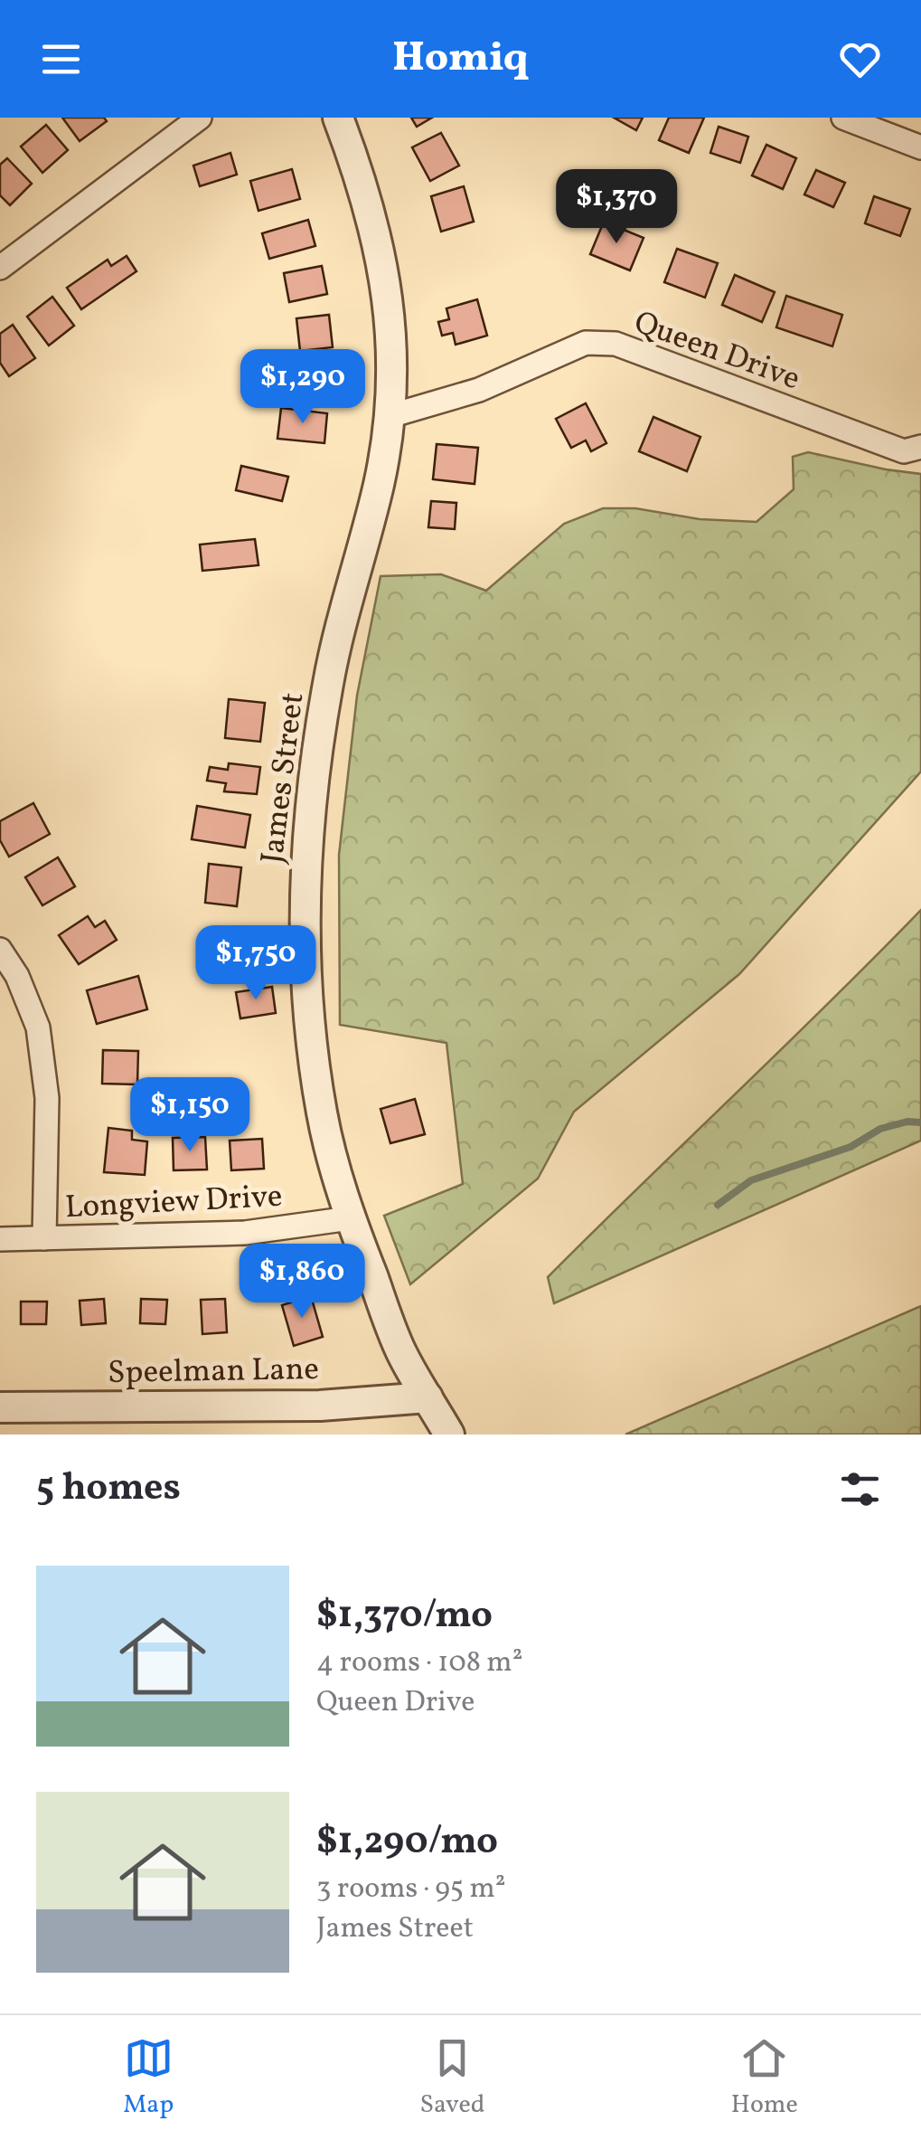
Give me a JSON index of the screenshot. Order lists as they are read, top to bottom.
{
  "streets": {
    "street": [
      "Queen Drive",
      "James Street",
      "Longview Drive",
      "Speelman Lane"
    ]
  },
  "crossings": [
    ["Queen Drive", "James Street"],
    ["James Street", "Longview Drive"],
    ["James Street", "Speelman Lane"]
  ],
  "page": {
    "header": "Homiq",
    "price": [
      "$1,370",
      "$1,290",
      "$1,750",
      "$1,150",
      "$1,860"
    ],
    "heading": "5 homes",
    "list": [
      {
        "name": "$1,370/mo",
        "note": "4 rooms · 108 m² · Queen Drive"
      },
      {
        "name": "$1,290/mo",
        "note": "3 rooms · 95 m² · James Street"
      }
    ],
    "tabs": ["Map", "Saved", "Home"]
  }
}
